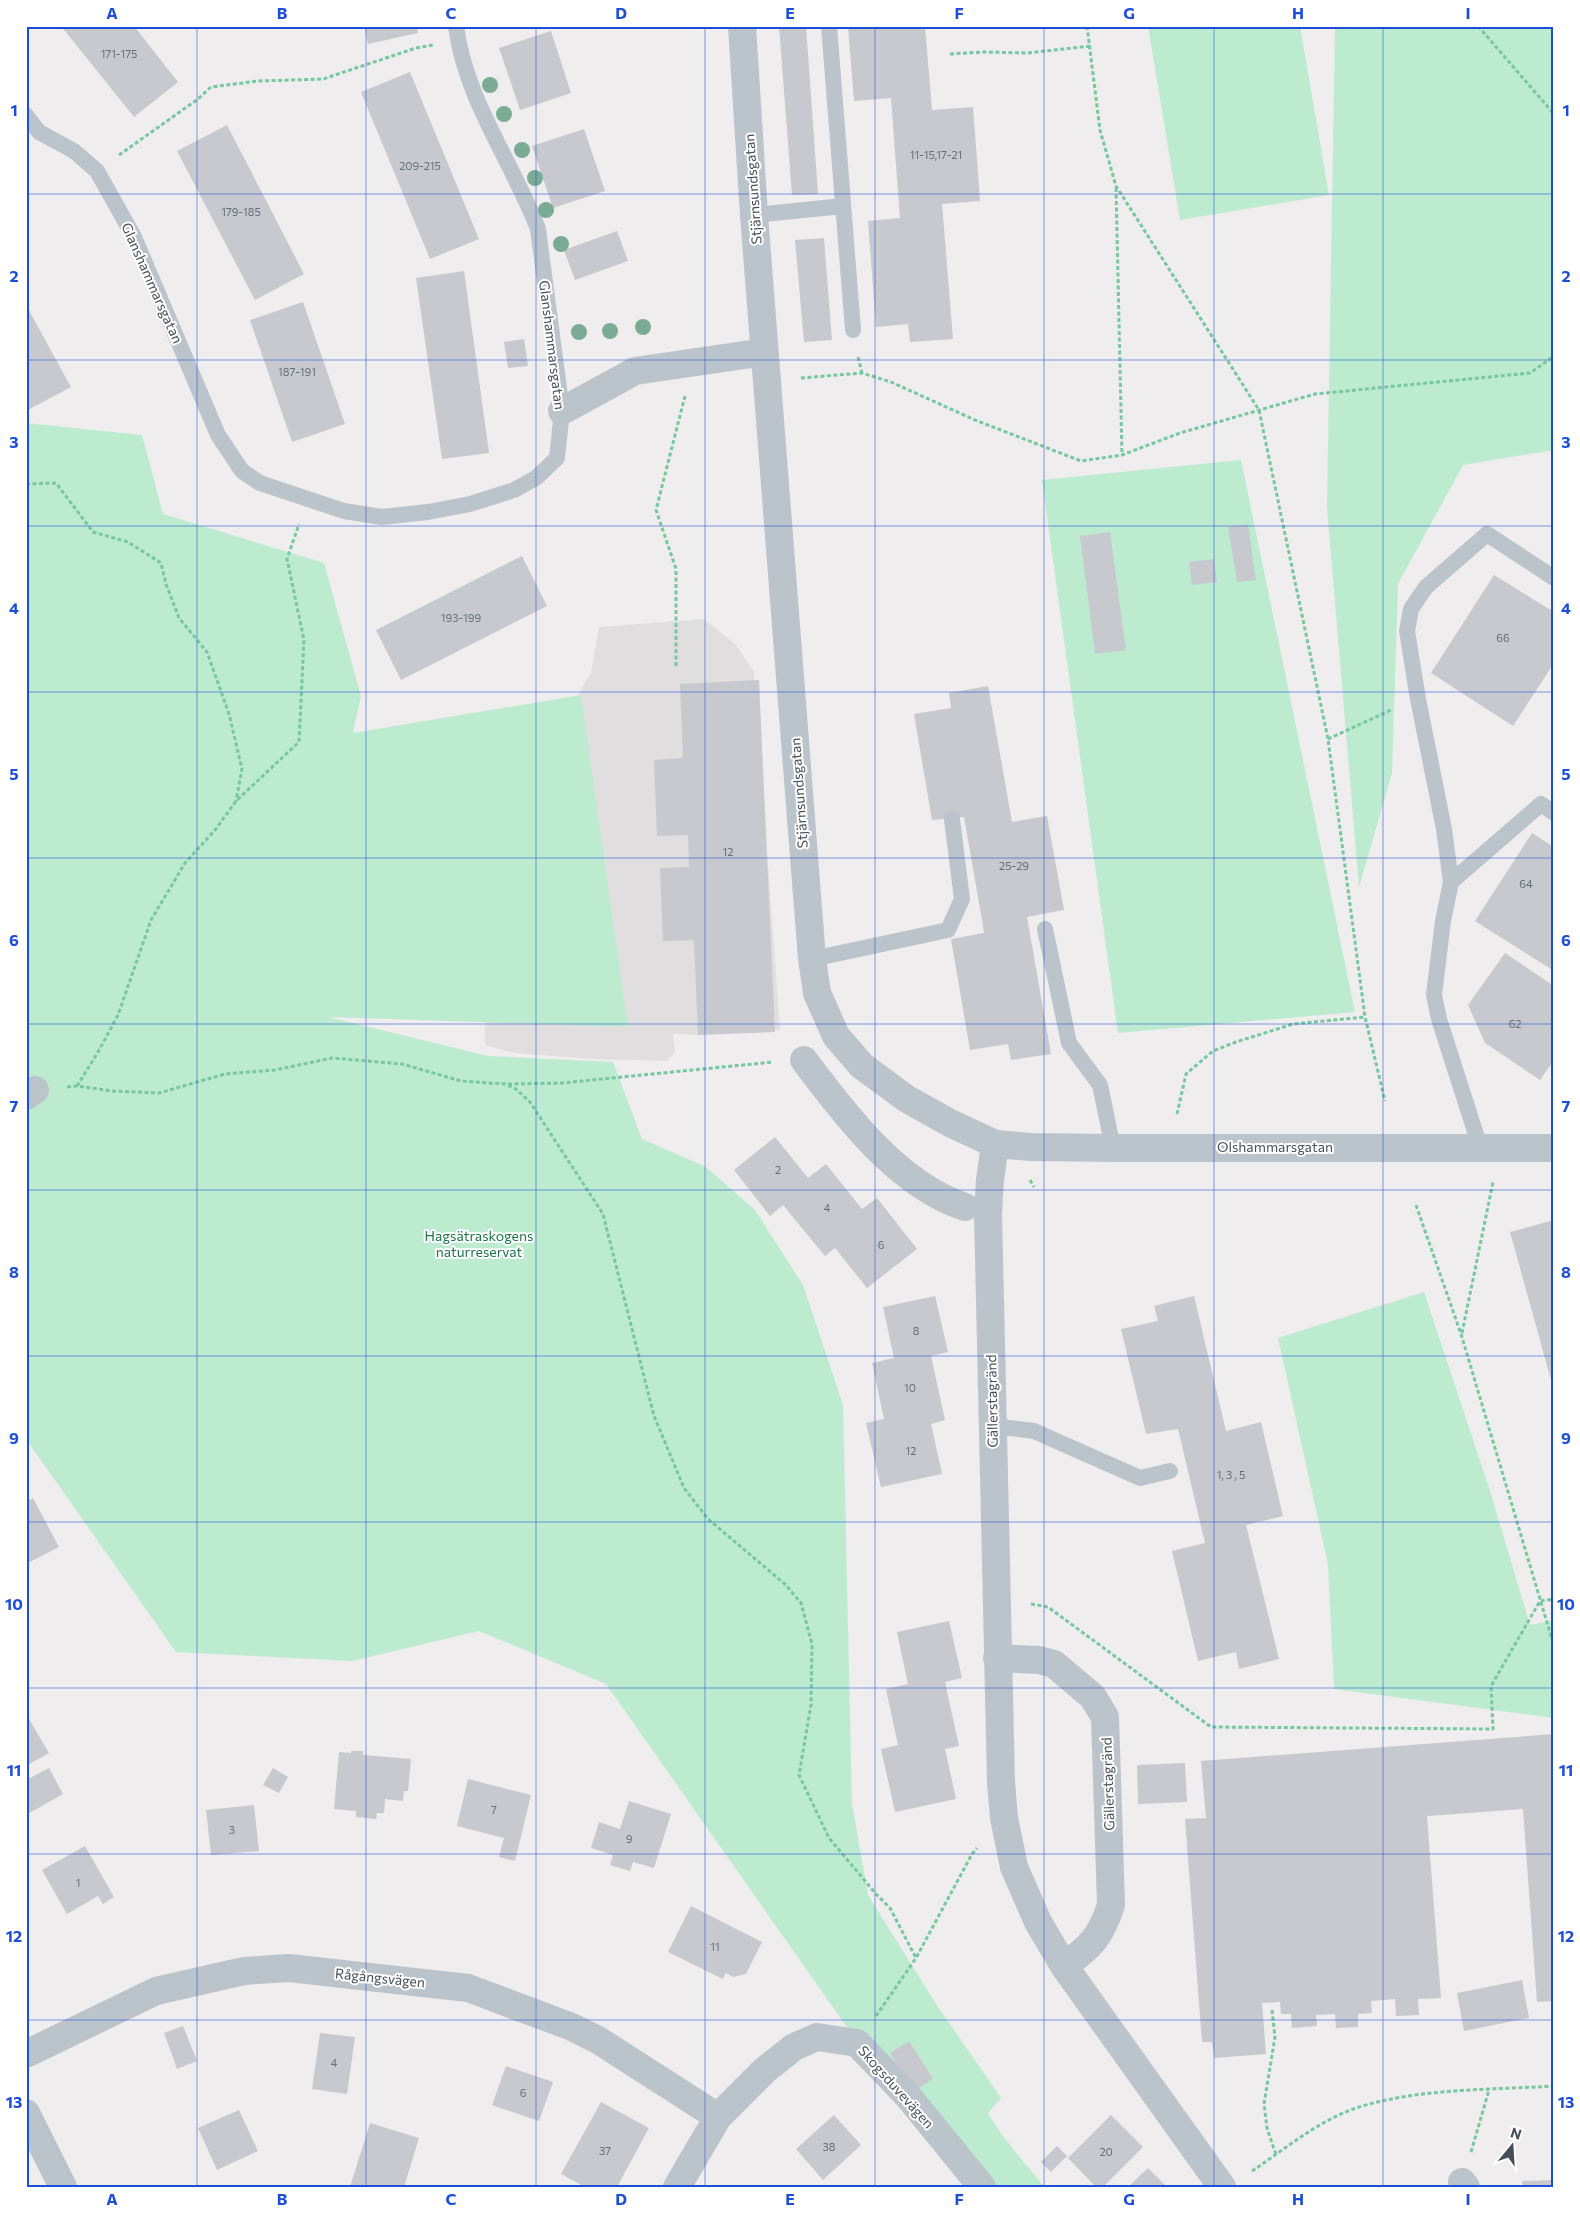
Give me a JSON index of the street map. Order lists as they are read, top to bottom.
{
  "streets": {
    "street": [
      "Stjärnsundsgatan",
      "Olshammarsgatan",
      "Gällerstagränd",
      "Rågångsvägen",
      "Skogsduvevägen"
    ],
    "lane": ["Glanshammarsgatan"]
  },
  "crossings": [
    ["Stjärnsundsgatan", "Olshammarsgatan"],
    ["Stjärnsundsgatan", "Gällerstagränd"],
    ["Olshammarsgatan", "Gällerstagränd"],
    ["Rågångsvägen", "Skogsduvevägen"]
  ],
  "parks": ["Hagsätraskogens naturreservat"],
  "house_numbers": [
    "171-175",
    "11-15,17-21",
    "209-215",
    "179-185",
    "187-191",
    "193-199",
    "66",
    "12",
    "25-29",
    "64",
    "62",
    "2",
    "4",
    "6",
    "8",
    "10",
    "12",
    "1, 3 , 5",
    "7",
    "3",
    "9",
    "1",
    "11",
    "4",
    "6",
    "38",
    "37",
    "20"
  ],
  "north": "top",
  "grid": {
    "columns": [
      "A",
      "B",
      "C",
      "D",
      "E",
      "F",
      "G",
      "H",
      "I"
    ],
    "rows": [
      "1",
      "2",
      "3",
      "4",
      "5",
      "6",
      "7",
      "8",
      "9",
      "10",
      "11",
      "12",
      "13"
    ]
  }
}
